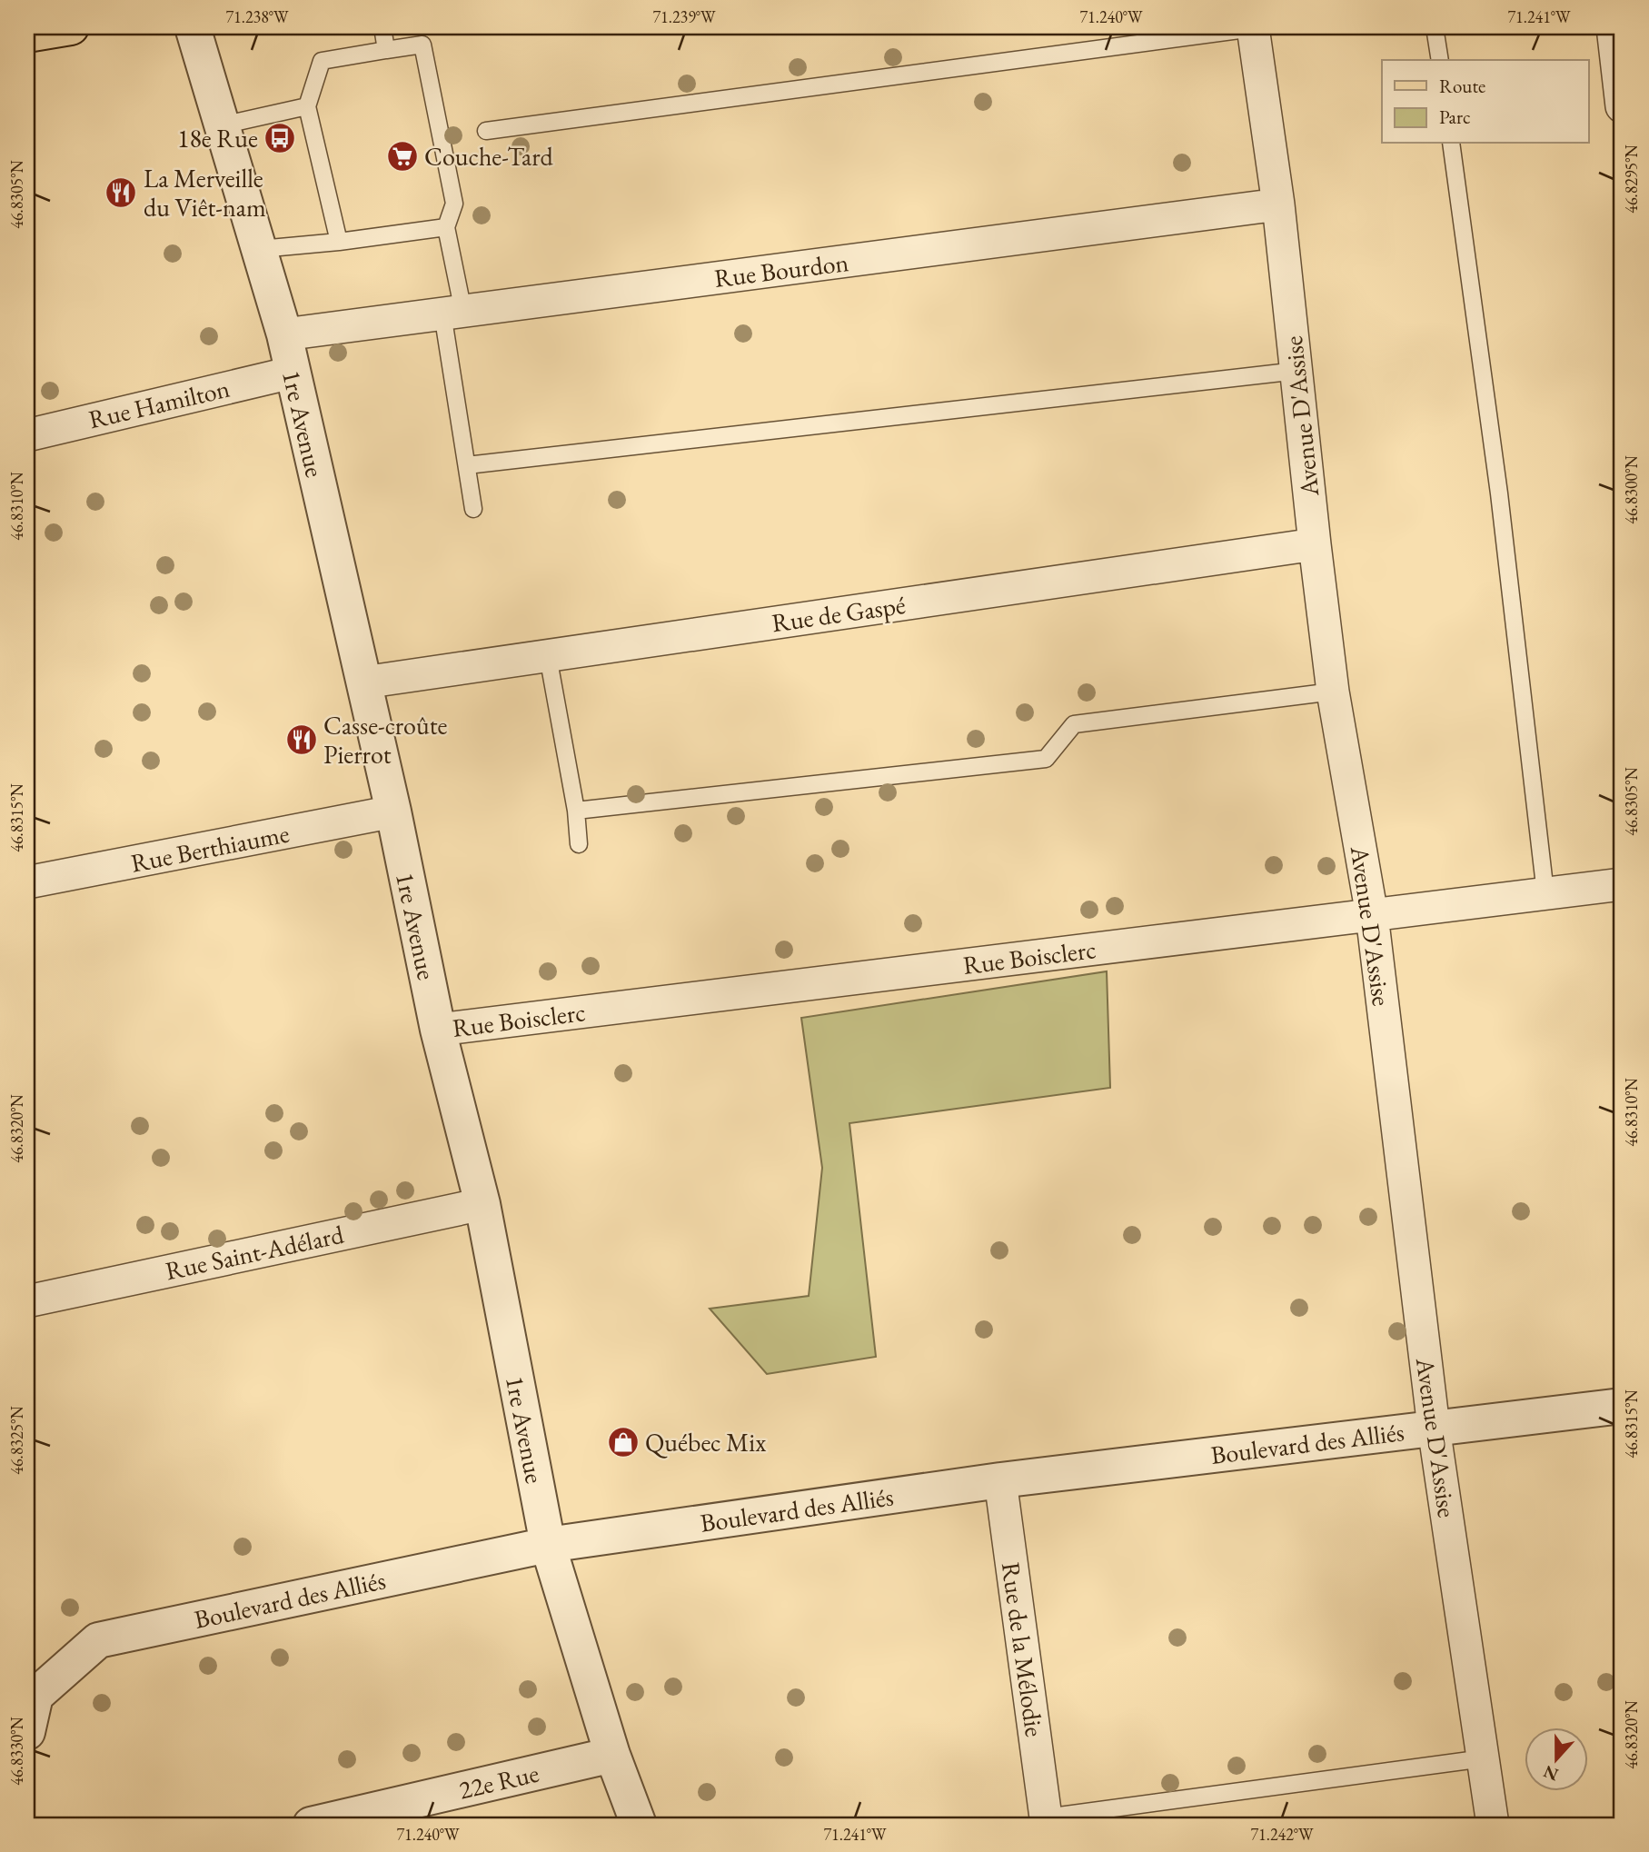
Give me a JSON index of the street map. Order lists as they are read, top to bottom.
{
  "streets": {
    "street": [
      "Rue Bourdon",
      "Rue Hamilton",
      "Avenue D'Assise",
      "1re Avenue",
      "Rue de Gaspé",
      "Rue Berthiaume",
      "Rue Boisclerc",
      "Rue Saint-Adélard",
      "Boulevard des Alliés",
      "Rue de la Mélodie",
      "22e Rue"
    ]
  },
  "crossings": [
    ["Rue Bourdon", "Avenue D'Assise"],
    ["Rue Bourdon", "1re Avenue"],
    ["Rue Hamilton", "1re Avenue"],
    ["Avenue D'Assise", "Rue de Gaspé"],
    ["Avenue D'Assise", "Rue Boisclerc"],
    ["Avenue D'Assise", "Boulevard des Alliés"],
    ["1re Avenue", "Rue de Gaspé"],
    ["1re Avenue", "Rue Berthiaume"],
    ["1re Avenue", "Rue Boisclerc"],
    ["1re Avenue", "Rue Saint-Adélard"],
    ["1re Avenue", "Boulevard des Alliés"],
    ["1re Avenue", "22e Rue"],
    ["Boulevard des Alliés", "Rue de la Mélodie"]
  ],
  "places": {
    "bus stop": ["18e Rue"],
    "supermarket": ["Couche-Tard"],
    "restaurant": ["La Merveille du Viêt-nam", "Casse-croûte Pierrot"],
    "shop": ["Québec Mix"]
  },
  "legend": ["Route", "Parc"],
  "north": "bottom",
  "coordinates": [
    "71.238°W",
    "71.239°W",
    "71.240°W",
    "71.241°W",
    "46.8295°N",
    "46.8305°N",
    "46.8300°N",
    "46.8310°N",
    "46.8315°N",
    "46.8320°N",
    "46.8325°N",
    "46.8330°N",
    "71.242°W"
  ]
}
